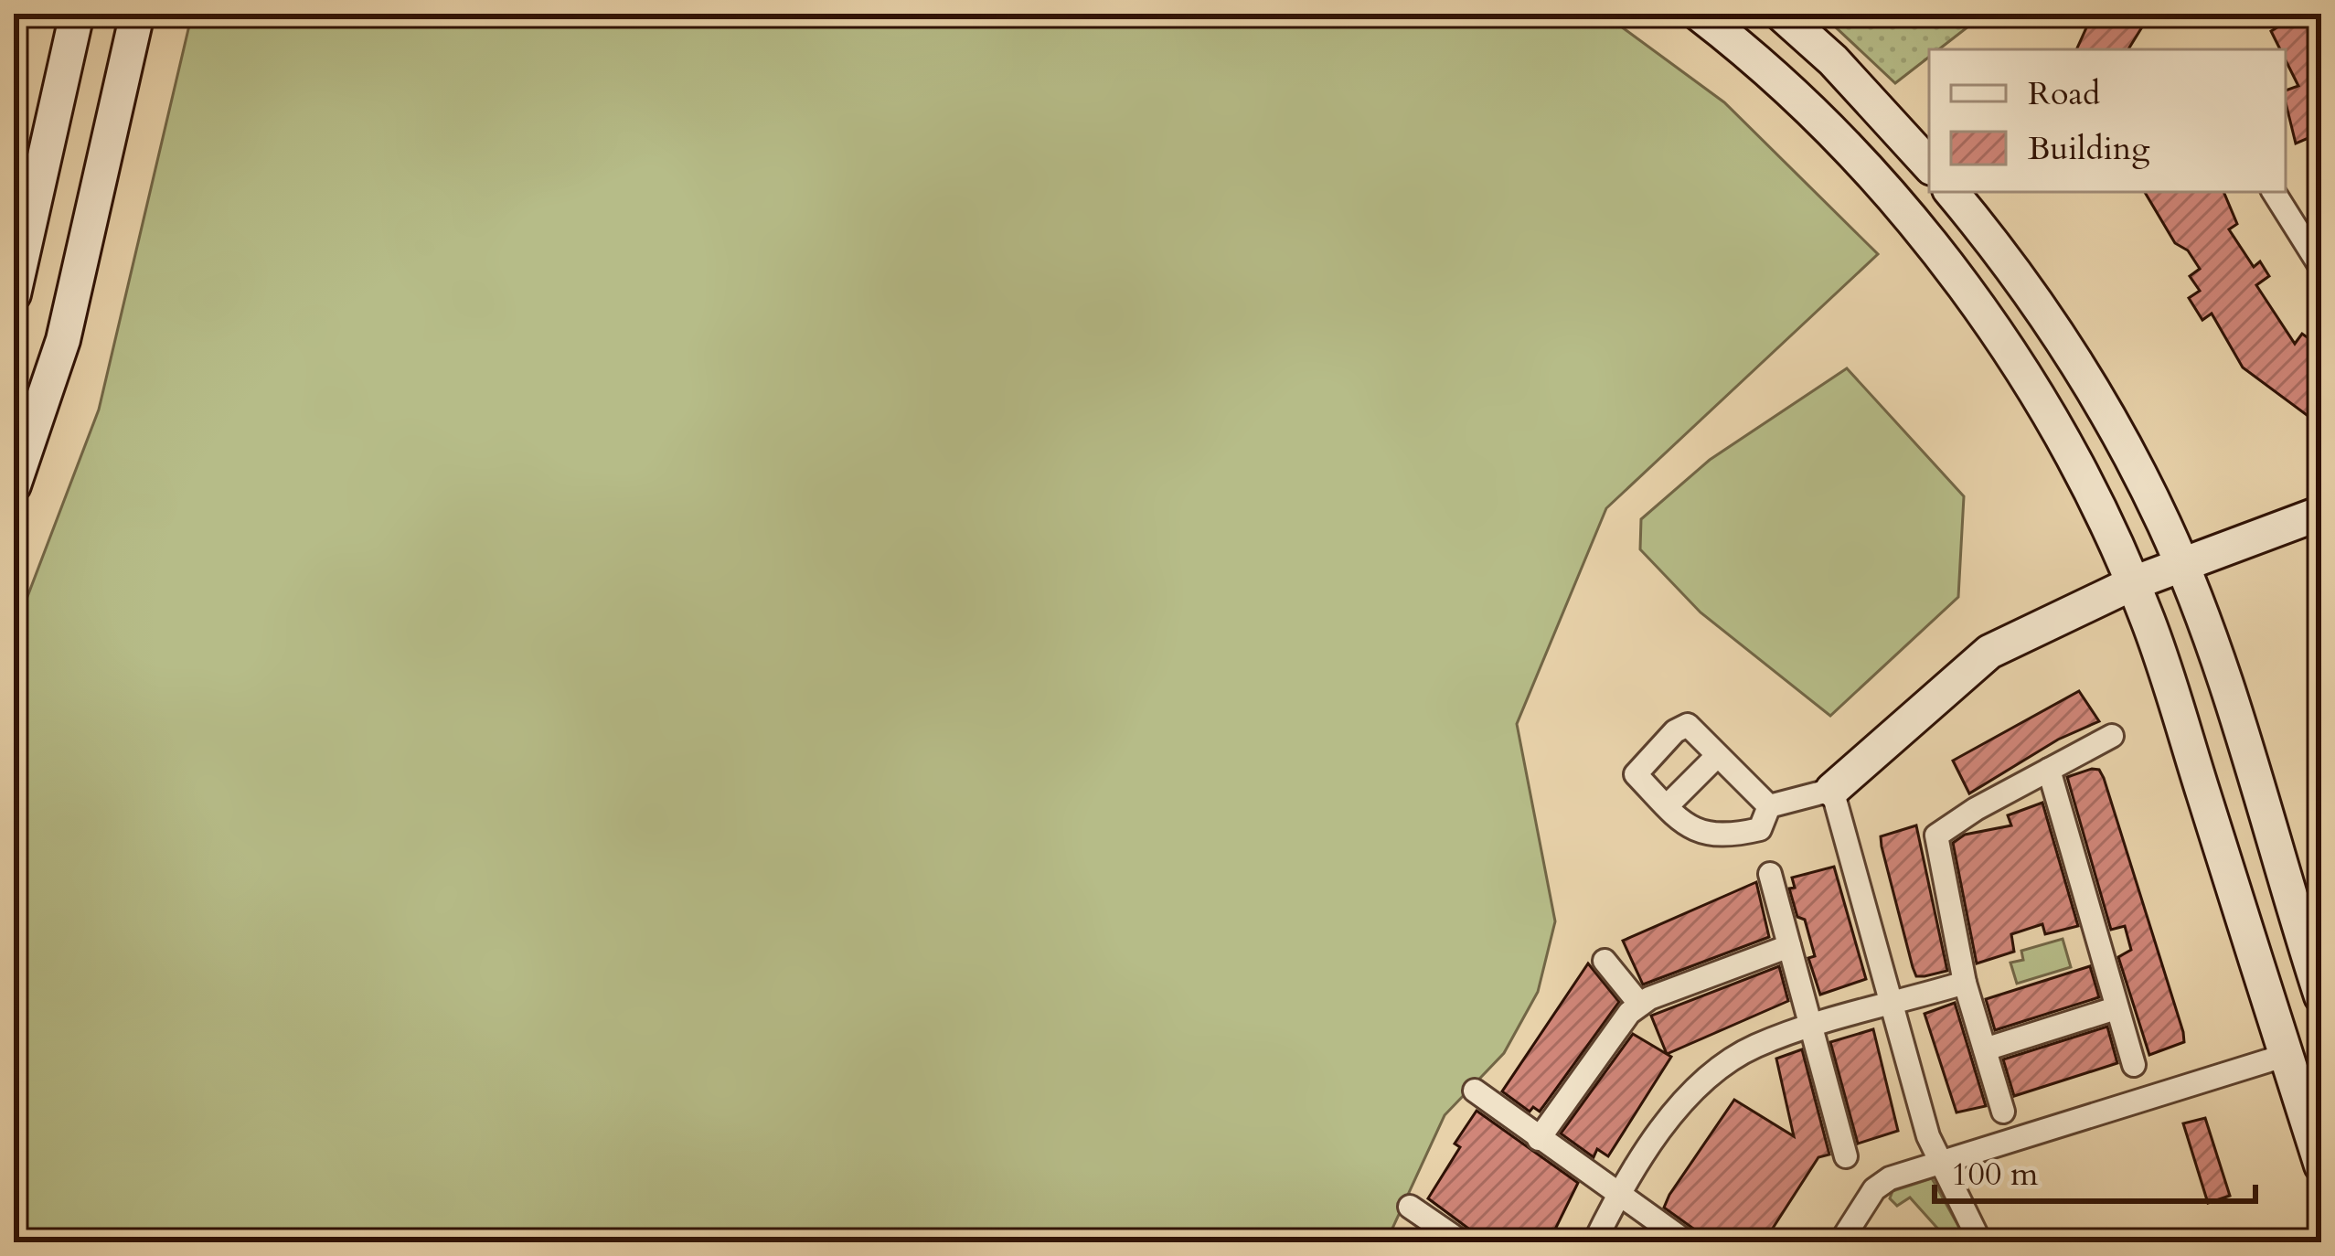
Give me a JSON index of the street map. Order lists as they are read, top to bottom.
{
  "legend": ["Road", "Building"],
  "scale_bar": "100 m"
}
